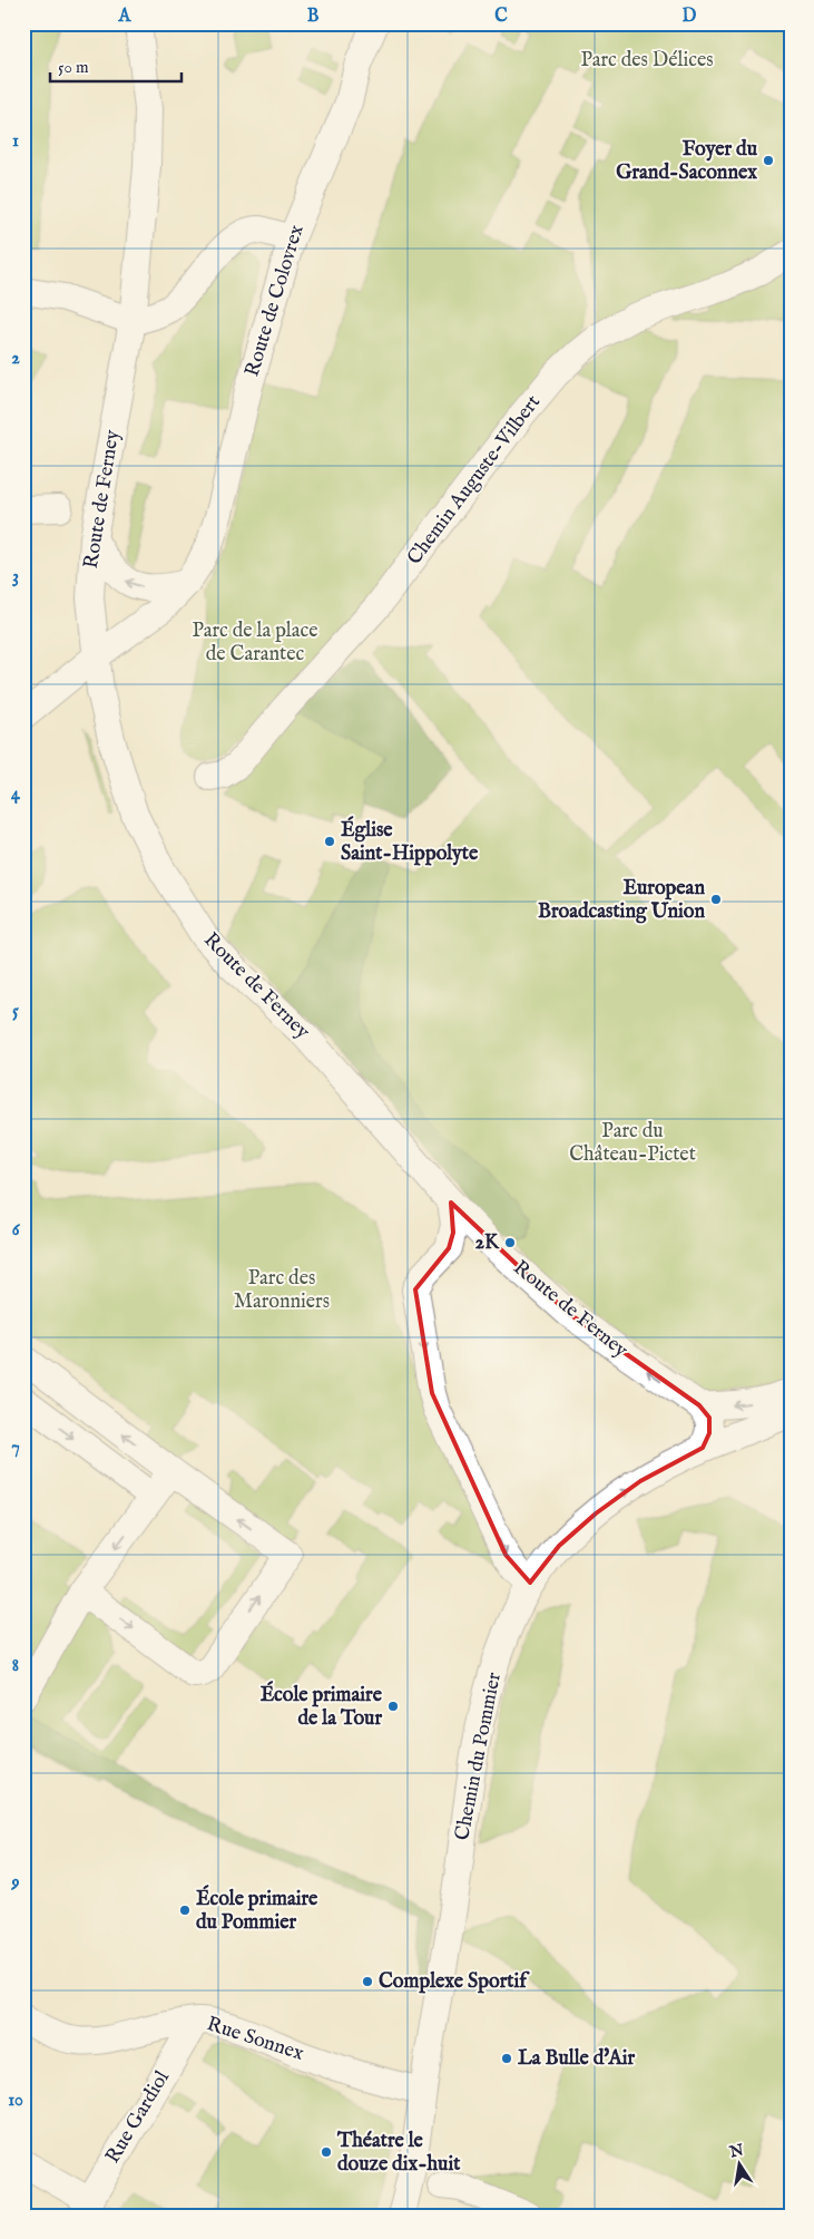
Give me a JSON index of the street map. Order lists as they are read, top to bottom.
{
  "streets": {
    "street": [
      "Route de Colovrex",
      "Chemin Auguste-Vilbert",
      "Route de Ferney",
      "Chemin du Pommier",
      "Rue Sonnex",
      "Rue Gardiol"
    ]
  },
  "crossings": [
    ["Route de Colovrex", "Route de Ferney"],
    ["Chemin du Pommier", "Rue Sonnex"],
    ["Rue Sonnex", "Rue Gardiol"]
  ],
  "parks": [
    "Parc des Délices",
    "Parc de la place de Carantec",
    "Parc du Château-Pictet",
    "Parc des Maronniers"
  ],
  "places": [
    "Foyer du Grand-Saconnex",
    "Église Saint-Hippolyte",
    "European Broadcasting Union",
    "2K",
    "École primaire de la Tour",
    "École primaire du Pommier",
    "Complexe Sportif",
    "La Bulle d'Air",
    "Théatre le douze dix-huit"
  ],
  "scale_bar": "50 m",
  "north": "top",
  "grid": {
    "columns": [
      "A",
      "B",
      "C",
      "D"
    ],
    "rows": [
      "1",
      "2",
      "3",
      "4",
      "5",
      "6",
      "7",
      "8",
      "9",
      "10"
    ]
  }
}
